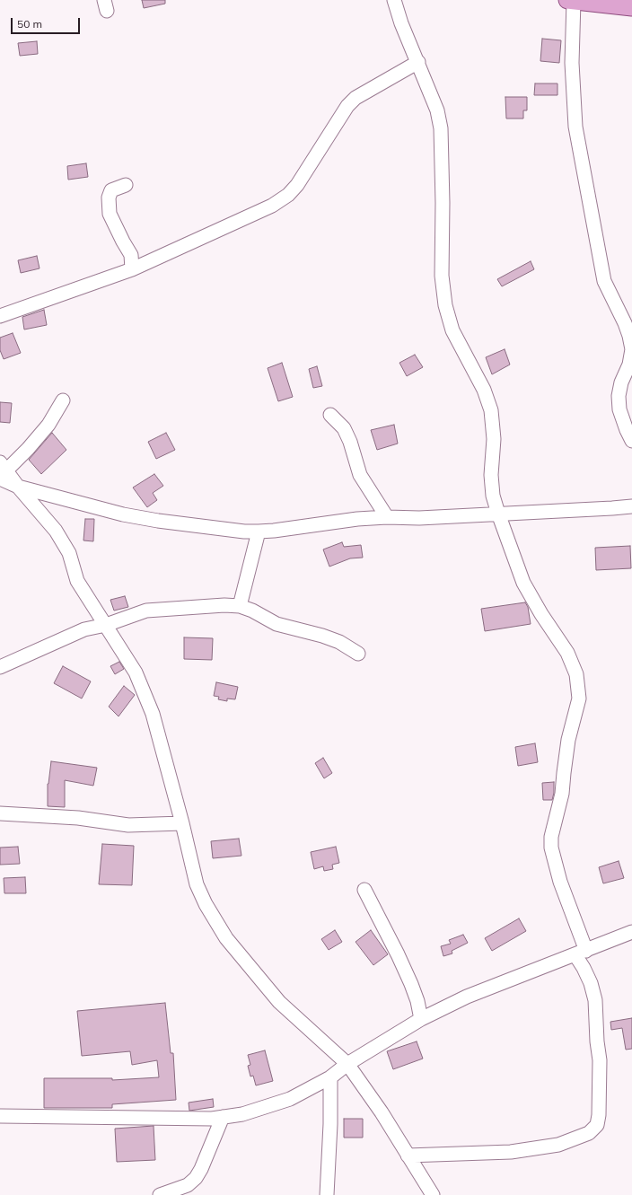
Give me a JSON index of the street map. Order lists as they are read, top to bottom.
{
  "scale_bar": "50 m"
}
